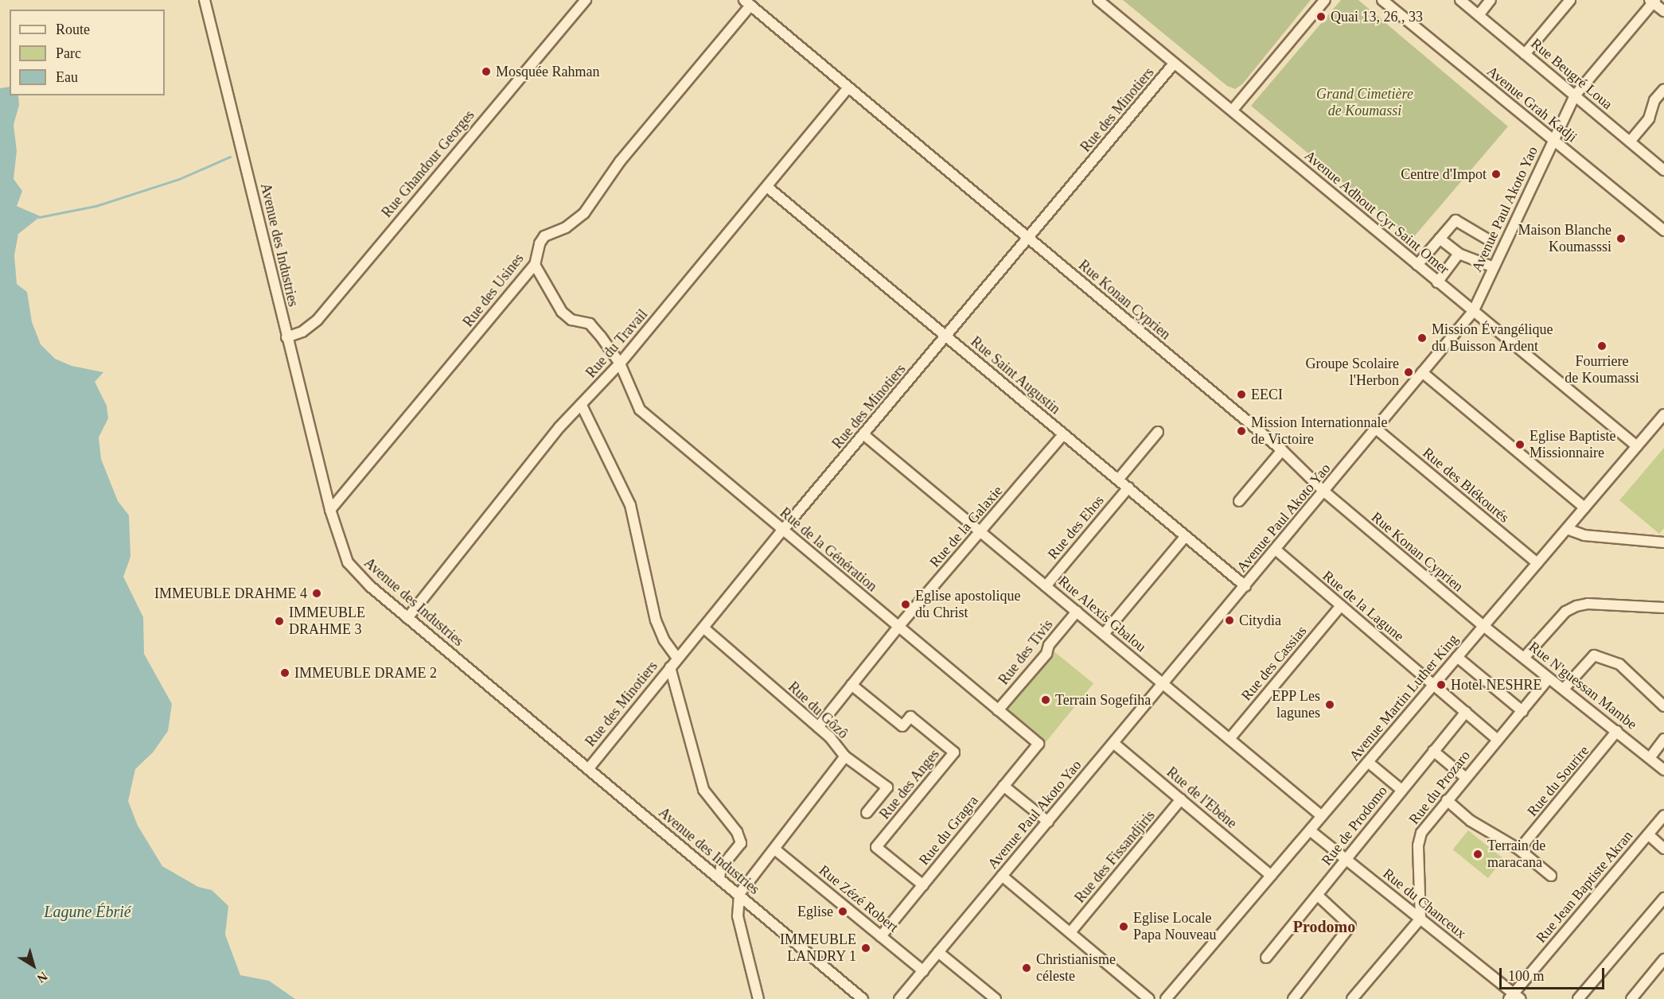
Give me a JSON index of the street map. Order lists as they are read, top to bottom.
{
  "streets": {
    "street": [
      "Rue Beugré Loua",
      "Avenue Grah Kadji",
      "Rue des Minotiers",
      "Rue Ghandour Georges",
      "Avenue Paul Akoto Yao",
      "Avenue Adhout Cyr Saint Omer",
      "Avenue des Industries",
      "Rue des Usines",
      "Rue Konan Cyprien",
      "Rue du Travail",
      "Rue Saint Augustin",
      "Rue des Blékourés",
      "Rue de la Galaxie",
      "Rue des Ehos",
      "Rue de la Génération",
      "Rue de la Lagune",
      "Rue Alexis Gbalou",
      "Rue des Tivis",
      "Rue des Cassias",
      "Rue N'guessan Mambe",
      "Avenue Martin Luther King",
      "Rue du Gôzô",
      "Rue du Sourire",
      "Rue des Anges",
      "Rue du Prozaro",
      "Rue de l'Ebène",
      "Rue de Prodomo",
      "Rue du Gragra",
      "Rue des Fissandjiris",
      "Rue Jean Baptiste Akran",
      "Rue Zézé Robert",
      "Rue du Chanceux"
    ]
  },
  "crossings": [
    ["Rue Beugré Loua", "Avenue Paul Akoto Yao"],
    ["Avenue Grah Kadji", "Avenue Paul Akoto Yao"],
    ["Rue des Minotiers", "Avenue Adhout Cyr Saint Omer"],
    ["Rue des Minotiers", "Avenue des Industries"],
    ["Rue des Minotiers", "Rue Konan Cyprien"],
    ["Rue des Minotiers", "Rue Saint Augustin"],
    ["Rue des Minotiers", "Rue de la Génération"],
    ["Rue des Minotiers", "Rue Alexis Gbalou"],
    ["Rue des Minotiers", "Rue du Gôzô"],
    ["Rue Ghandour Georges", "Avenue des Industries"],
    ["Avenue Paul Akoto Yao", "Avenue Adhout Cyr Saint Omer"],
    ["Avenue Paul Akoto Yao", "Rue Konan Cyprien"],
    ["Avenue Paul Akoto Yao", "Rue Saint Augustin"],
    ["Avenue Paul Akoto Yao", "Rue des Blékourés"],
    ["Avenue Paul Akoto Yao", "Rue de la Lagune"],
    ["Avenue Paul Akoto Yao", "Rue Alexis Gbalou"],
    ["Avenue Paul Akoto Yao", "Rue de l'Ebène"],
    ["Avenue Paul Akoto Yao", "Rue Zézé Robert"],
    ["Avenue Adhout Cyr Saint Omer", "Avenue Martin Luther King"],
    ["Avenue des Industries", "Rue des Usines"],
    ["Avenue des Industries", "Rue du Travail"],
    ["Avenue des Industries", "Rue du Gôzô"],
    ["Rue des Usines", "Rue Konan Cyprien"],
    ["Rue des Usines", "Rue de la Génération"],
    ["Rue Konan Cyprien", "Rue du Travail"],
    ["Rue Konan Cyprien", "Rue N'guessan Mambe"],
    ["Rue Konan Cyprien", "Avenue Martin Luther King"],
    ["Rue du Travail", "Rue Saint Augustin"],
    ["Rue du Travail", "Rue de la Génération"],
    ["Rue Saint Augustin", "Rue de la Galaxie"],
    ["Rue Saint Augustin", "Rue des Ehos"],
    ["Rue des Blékourés", "Avenue Martin Luther King"],
    ["Rue de la Galaxie", "Rue de la Génération"],
    ["Rue de la Galaxie", "Rue Alexis Gbalou"],
    ["Rue de la Galaxie", "Rue du Gôzô"],
    ["Rue de la Galaxie", "Rue des Anges"],
    ["Rue des Ehos", "Rue Alexis Gbalou"],
    ["Rue de la Génération", "Rue des Tivis"],
    ["Rue de la Génération", "Rue du Gragra"],
    ["Rue de la Lagune", "Rue des Cassias"],
    ["Rue de la Lagune", "Avenue Martin Luther King"],
    ["Rue de la Lagune", "Rue du Prozaro"],
    ["Rue de la Lagune", "Rue de Prodomo"],
    ["Rue Alexis Gbalou", "Rue des Tivis"],
    ["Rue Alexis Gbalou", "Rue des Cassias"],
    ["Rue Alexis Gbalou", "Avenue Martin Luther King"],
    ["Rue N'guessan Mambe", "Avenue Martin Luther King"],
    ["Rue N'guessan Mambe", "Rue du Sourire"],
    ["Rue N'guessan Mambe", "Rue du Prozaro"],
    ["Avenue Martin Luther King", "Rue de l'Ebène"],
    ["Avenue Martin Luther King", "Rue du Chanceux"],
    ["Rue du Gôzô", "Rue Zézé Robert"],
    ["Rue des Anges", "Rue du Gragra"],
    ["Rue du Prozaro", "Rue du Chanceux"],
    ["Rue de l'Ebène", "Rue des Fissandjiris"],
    ["Rue de Prodomo", "Rue du Chanceux"],
    ["Rue du Gragra", "Rue Zézé Robert"],
    ["Rue Jean Baptiste Akran", "Rue du Chanceux"]
  ],
  "districts": ["Prodomo"],
  "water": ["Lagune Ébrié"],
  "parks": ["Grand Cimetière de Koumassi"],
  "places": [
    "Quai 13, 26 , 33",
    "Mosquée Rahman",
    "Centre d'Impot",
    "Maison Blanche Koumasssi",
    "Mission Évangélique du Buisson Ardent",
    "Fourriere de Koumassi",
    "Groupe Scolaire l'Herbon",
    "EECI",
    "Mission Internationnale de Victoire",
    "Eglise Baptiste Missionnaire",
    "IMMEUBLE DRAHME 4",
    "Eglise apostolique du Christ",
    "Citydia",
    "IMMEUBLE DRAHME 3",
    "IMMEUBLE DRAME 2",
    "Hotel NESHRE",
    "Terrain Sogefiha",
    "EPP Les lagunes",
    "Terrain de maracana",
    "Eglise",
    "Eglise Locale Papa Nouveau",
    "IMMEUBLE LANDRY 1",
    "Christianisme céleste"
  ],
  "legend": ["Route", "Parc", "Eau"],
  "scale_bar": "100 m",
  "north": "bottom right"
}
